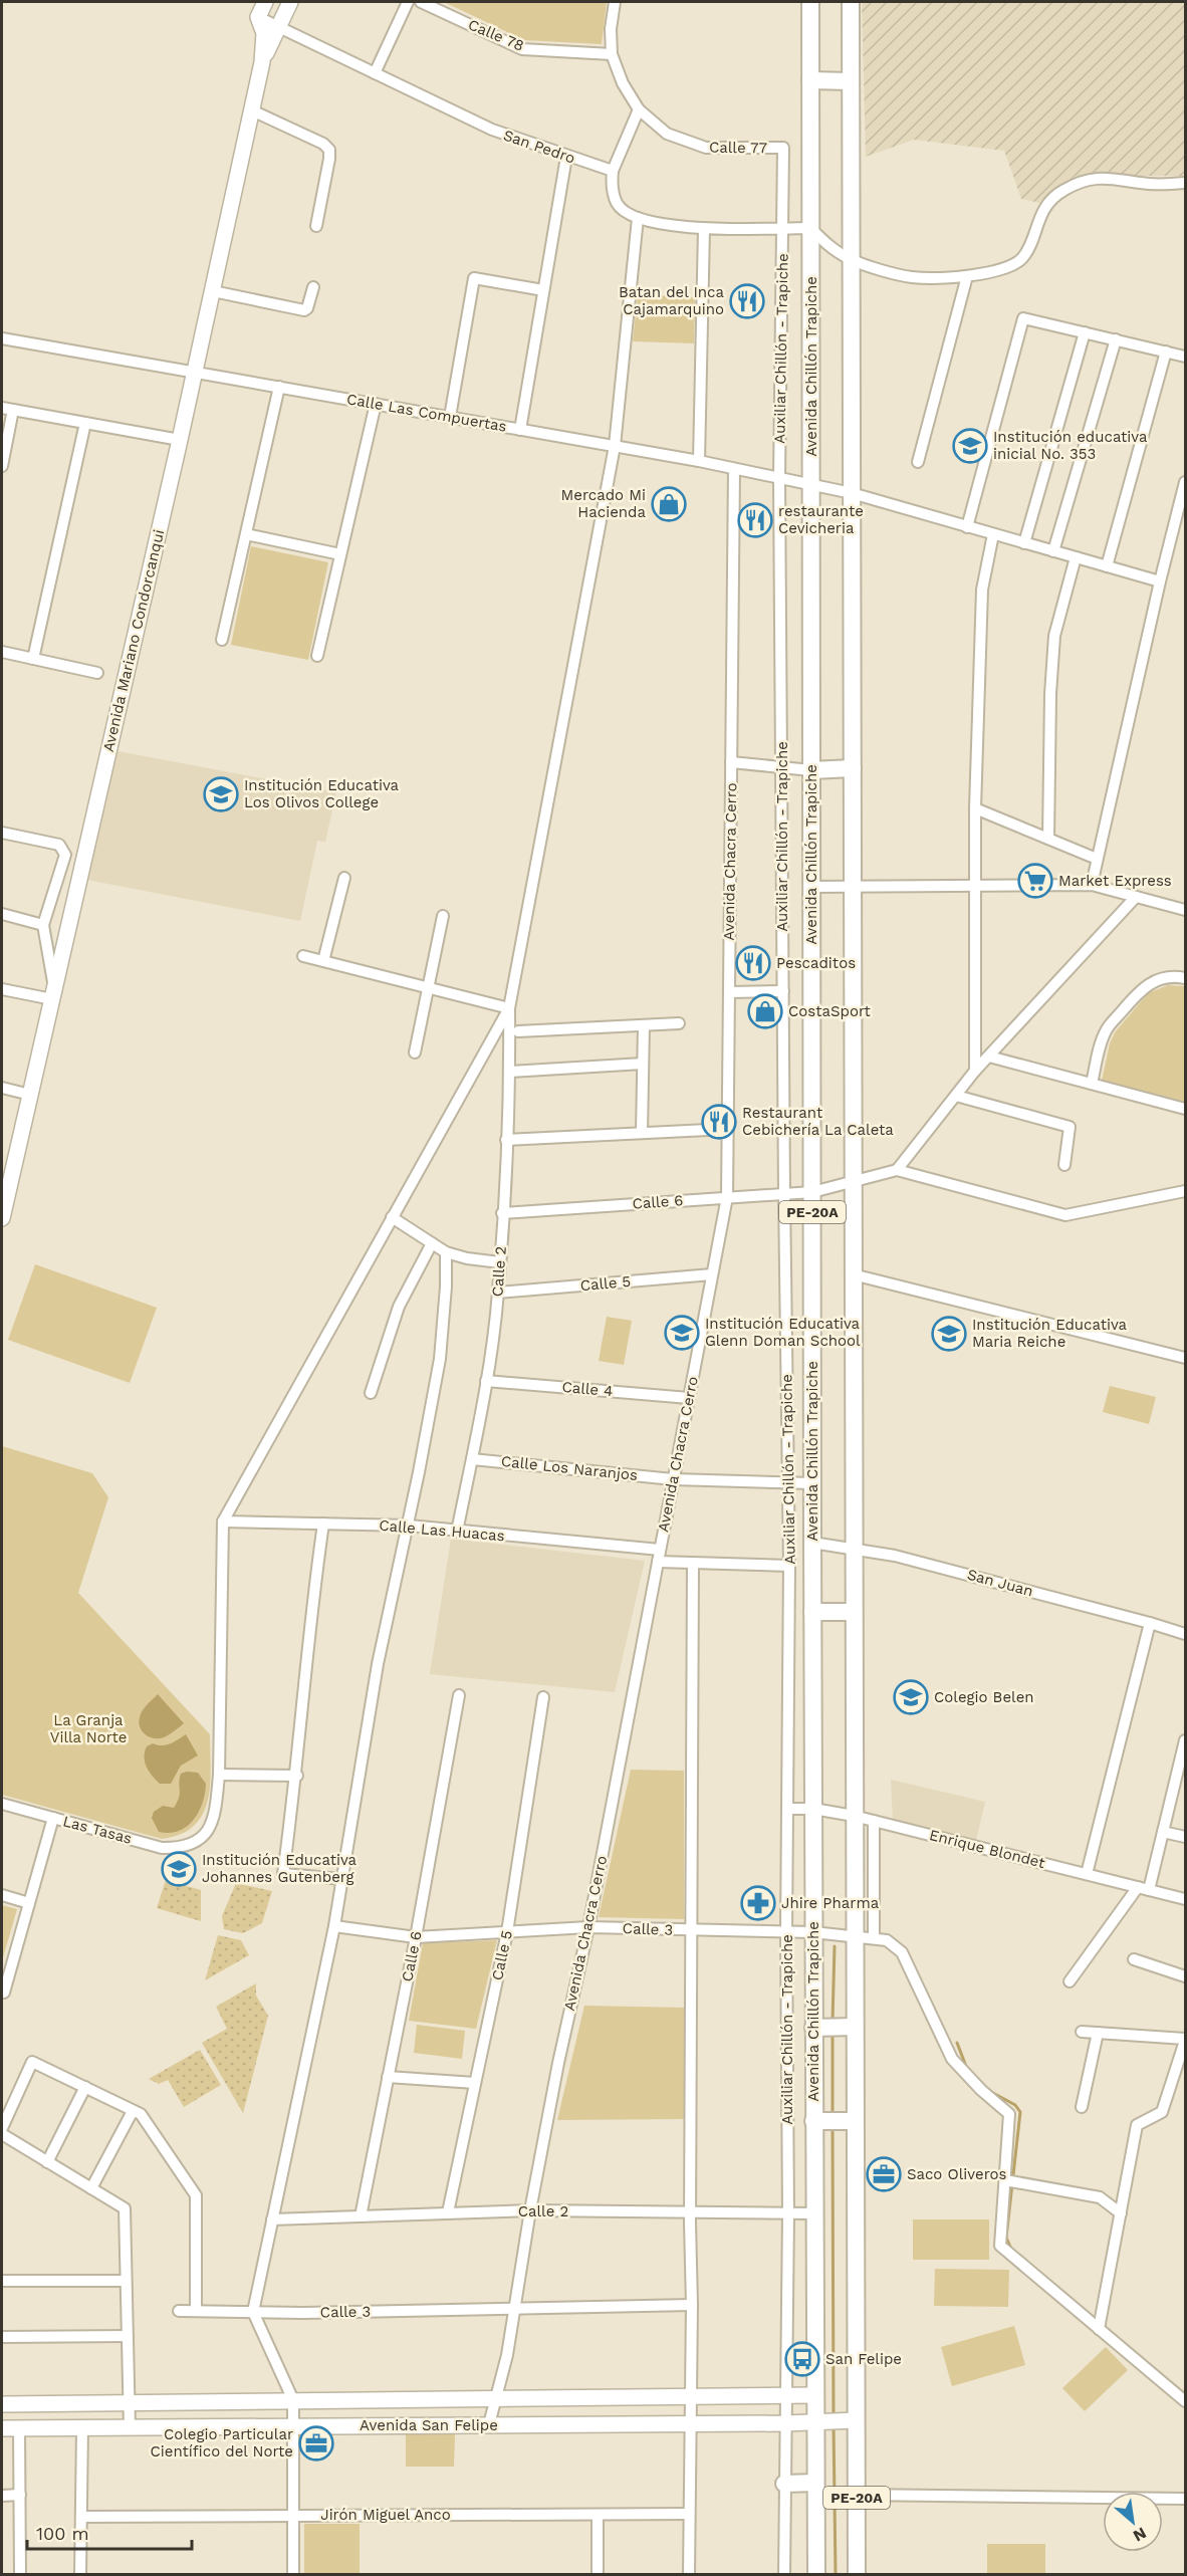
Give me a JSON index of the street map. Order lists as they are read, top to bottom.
{
  "streets": {
    "main road": [
      "Avenida Chillón Trapiche",
      "Avenida Mariano Condorcanqui",
      "PE-20A",
      "Avenida San Felipe"
    ],
    "street": [
      "Calle 78",
      "San Pedro",
      "Calle 77",
      "Auxiliar Chillón - Trapiche",
      "Calle Las Compuertas",
      "Avenida Chacra Cerro",
      "Calle 6",
      "Calle 2",
      "Calle 5",
      "Calle 4",
      "Calle Los Naranjos",
      "Calle Las Huacas",
      "San Juan",
      "Las Tasas",
      "Enrique Blondet",
      "Calle 3",
      "Jirón Miguel Anco"
    ]
  },
  "crossings": [
    ["Calle 78", "Calle 77"],
    ["San Pedro", "Avenida Mariano Condorcanqui"],
    ["Calle 77", "Auxiliar Chillón - Trapiche"],
    ["Auxiliar Chillón - Trapiche", "Calle Las Compuertas"],
    ["Auxiliar Chillón - Trapiche", "Calle 6"],
    ["Auxiliar Chillón - Trapiche", "Calle 2"],
    ["Auxiliar Chillón - Trapiche", "Calle Los Naranjos"],
    ["Auxiliar Chillón - Trapiche", "Enrique Blondet"],
    ["Auxiliar Chillón - Trapiche", "Calle 3"],
    ["Auxiliar Chillón - Trapiche", "Avenida San Felipe"],
    ["Avenida Chillón Trapiche", "Calle Las Compuertas"],
    ["Avenida Chillón Trapiche", "Calle 6"],
    ["Avenida Chillón Trapiche", "Calle 2"],
    ["Avenida Chillón Trapiche", "Calle Los Naranjos"],
    ["Avenida Chillón Trapiche", "San Juan"],
    ["Avenida Chillón Trapiche", "Enrique Blondet"],
    ["Avenida Chillón Trapiche", "Calle 3"],
    ["Avenida Chillón Trapiche", "Avenida San Felipe"],
    ["Calle Las Compuertas", "Avenida Mariano Condorcanqui"],
    ["Calle Las Compuertas", "Avenida Chacra Cerro"],
    ["Calle Las Compuertas", "PE-20A"],
    ["Avenida Chacra Cerro", "Calle 6"],
    ["Avenida Chacra Cerro", "Calle 2"],
    ["Avenida Chacra Cerro", "Calle 5"],
    ["Avenida Chacra Cerro", "Calle 4"],
    ["Avenida Chacra Cerro", "Calle Los Naranjos"],
    ["Avenida Chacra Cerro", "Calle Las Huacas"],
    ["Avenida Chacra Cerro", "Calle 3"],
    ["Avenida Chacra Cerro", "Avenida San Felipe"],
    ["Calle 6", "PE-20A"],
    ["Calle 6", "Calle 2"],
    ["Calle 6", "Calle 3"],
    ["PE-20A", "San Juan"],
    ["PE-20A", "Enrique Blondet"],
    ["PE-20A", "Calle 3"],
    ["PE-20A", "Avenida San Felipe"],
    ["Calle 2", "Calle 5"],
    ["Calle 2", "Calle 4"],
    ["Calle 2", "Calle Los Naranjos"],
    ["Calle 2", "Calle Las Huacas"],
    ["Calle 5", "Calle 3"]
  ],
  "parks": ["La Granja Villa Norte"],
  "places": {
    "restaurant": [
      "Batan del Inca Cajamarquino",
      "restaurante Cevicheria",
      "Pescaditos",
      "Restaurant Cebichería La Caleta"
    ],
    "school or university": [
      "Institución educativa inicial No. 353",
      "Institución Educativa Los Olivos College",
      "Institución Educativa Glenn Doman School",
      "Institución Educativa Maria Reiche",
      "Colegio Belen",
      "Institución Educativa Johannes Gutenberg"
    ],
    "shop": ["Mercado Mi Hacienda", "CostaSport"],
    "supermarket": ["Market Express"],
    "pharmacy": ["Jhire Pharma"],
    "office": ["Saco Oliveros", "Colegio Particular Científico del Norte"],
    "bus stop": ["San Felipe"]
  },
  "scale_bar": "100 m",
  "north": "bottom right"
}
